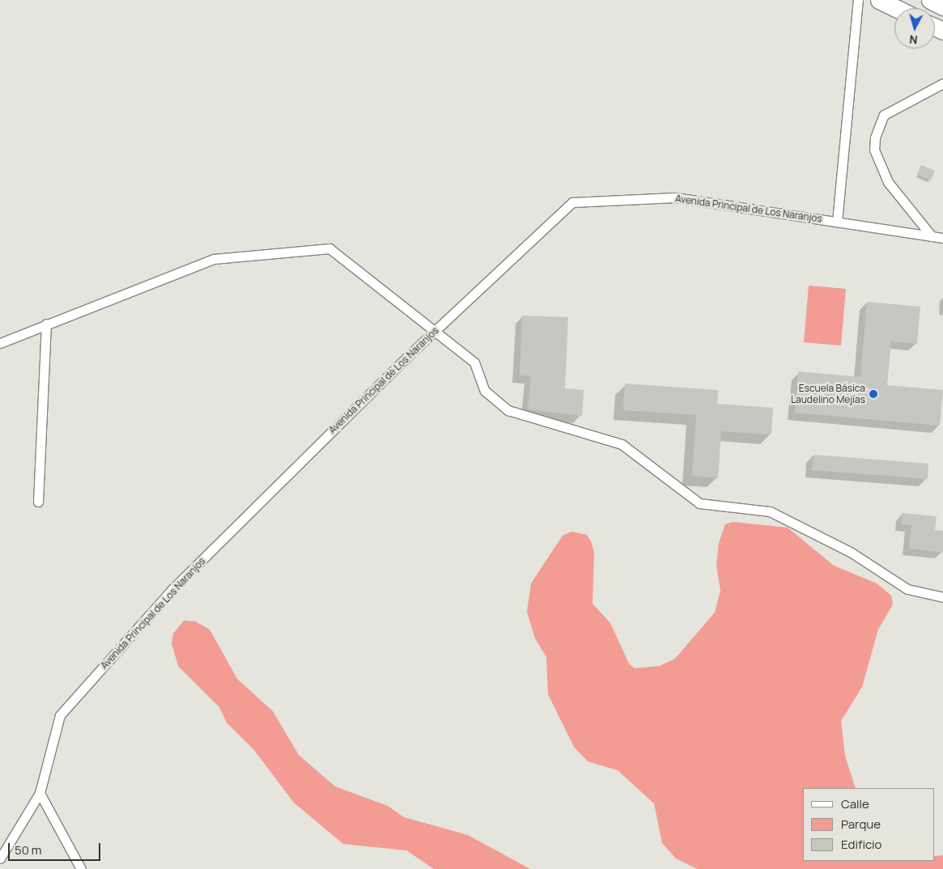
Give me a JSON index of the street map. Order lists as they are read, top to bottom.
{
  "streets": {
    "street": ["Avenida Principal de Los Naranjos"]
  },
  "places": ["Escuela Básica Laudelino Mejías"],
  "legend": ["Calle", "Parque", "Edificio"],
  "scale_bar": "50 m",
  "north": "bottom"
}
